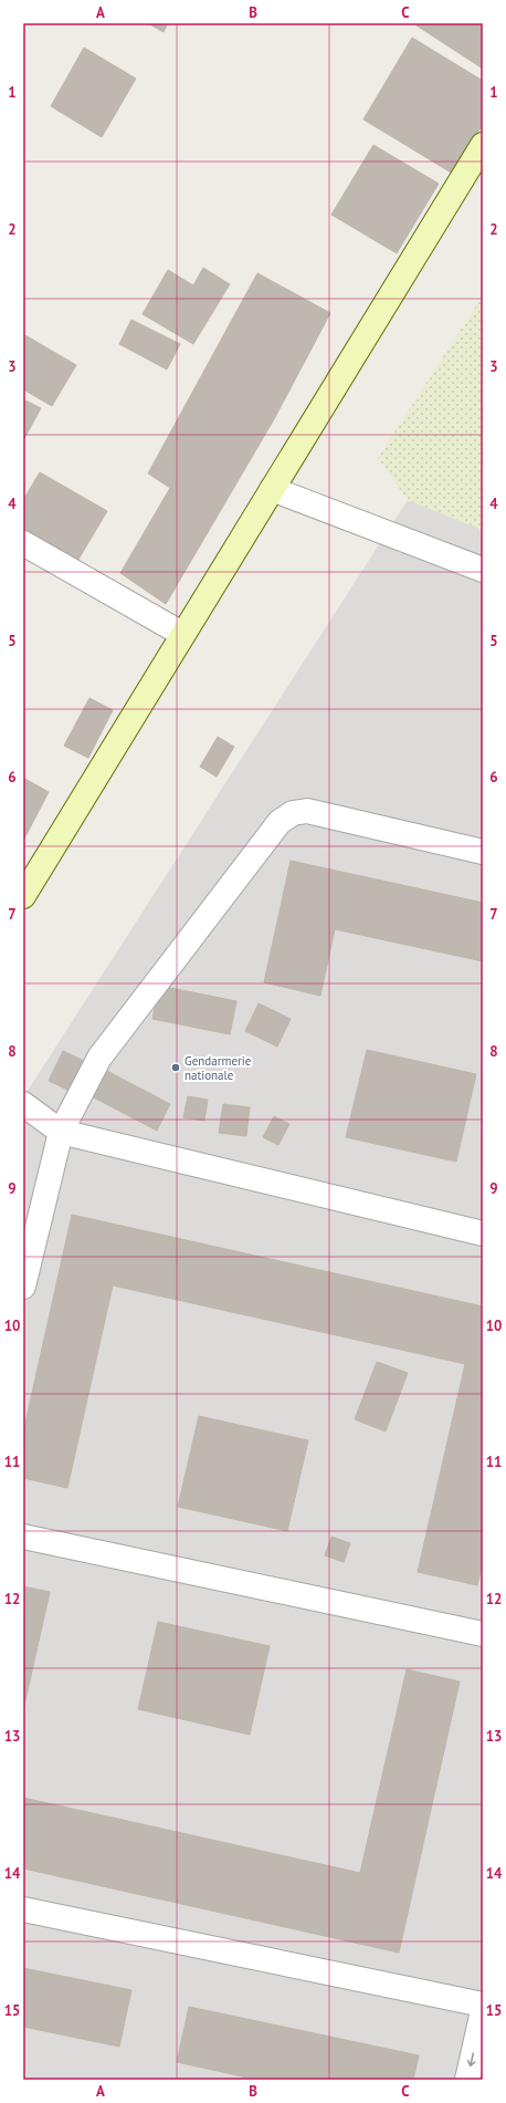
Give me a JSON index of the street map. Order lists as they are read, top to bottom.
{
  "places": ["Gendarmerie nationale"],
  "grid": {
    "columns": ["A", "B", "C"],
    "rows": [
      "1",
      "2",
      "3",
      "4",
      "5",
      "6",
      "7",
      "8",
      "9",
      "10",
      "11",
      "12",
      "13",
      "14",
      "15"
    ]
  }
}
